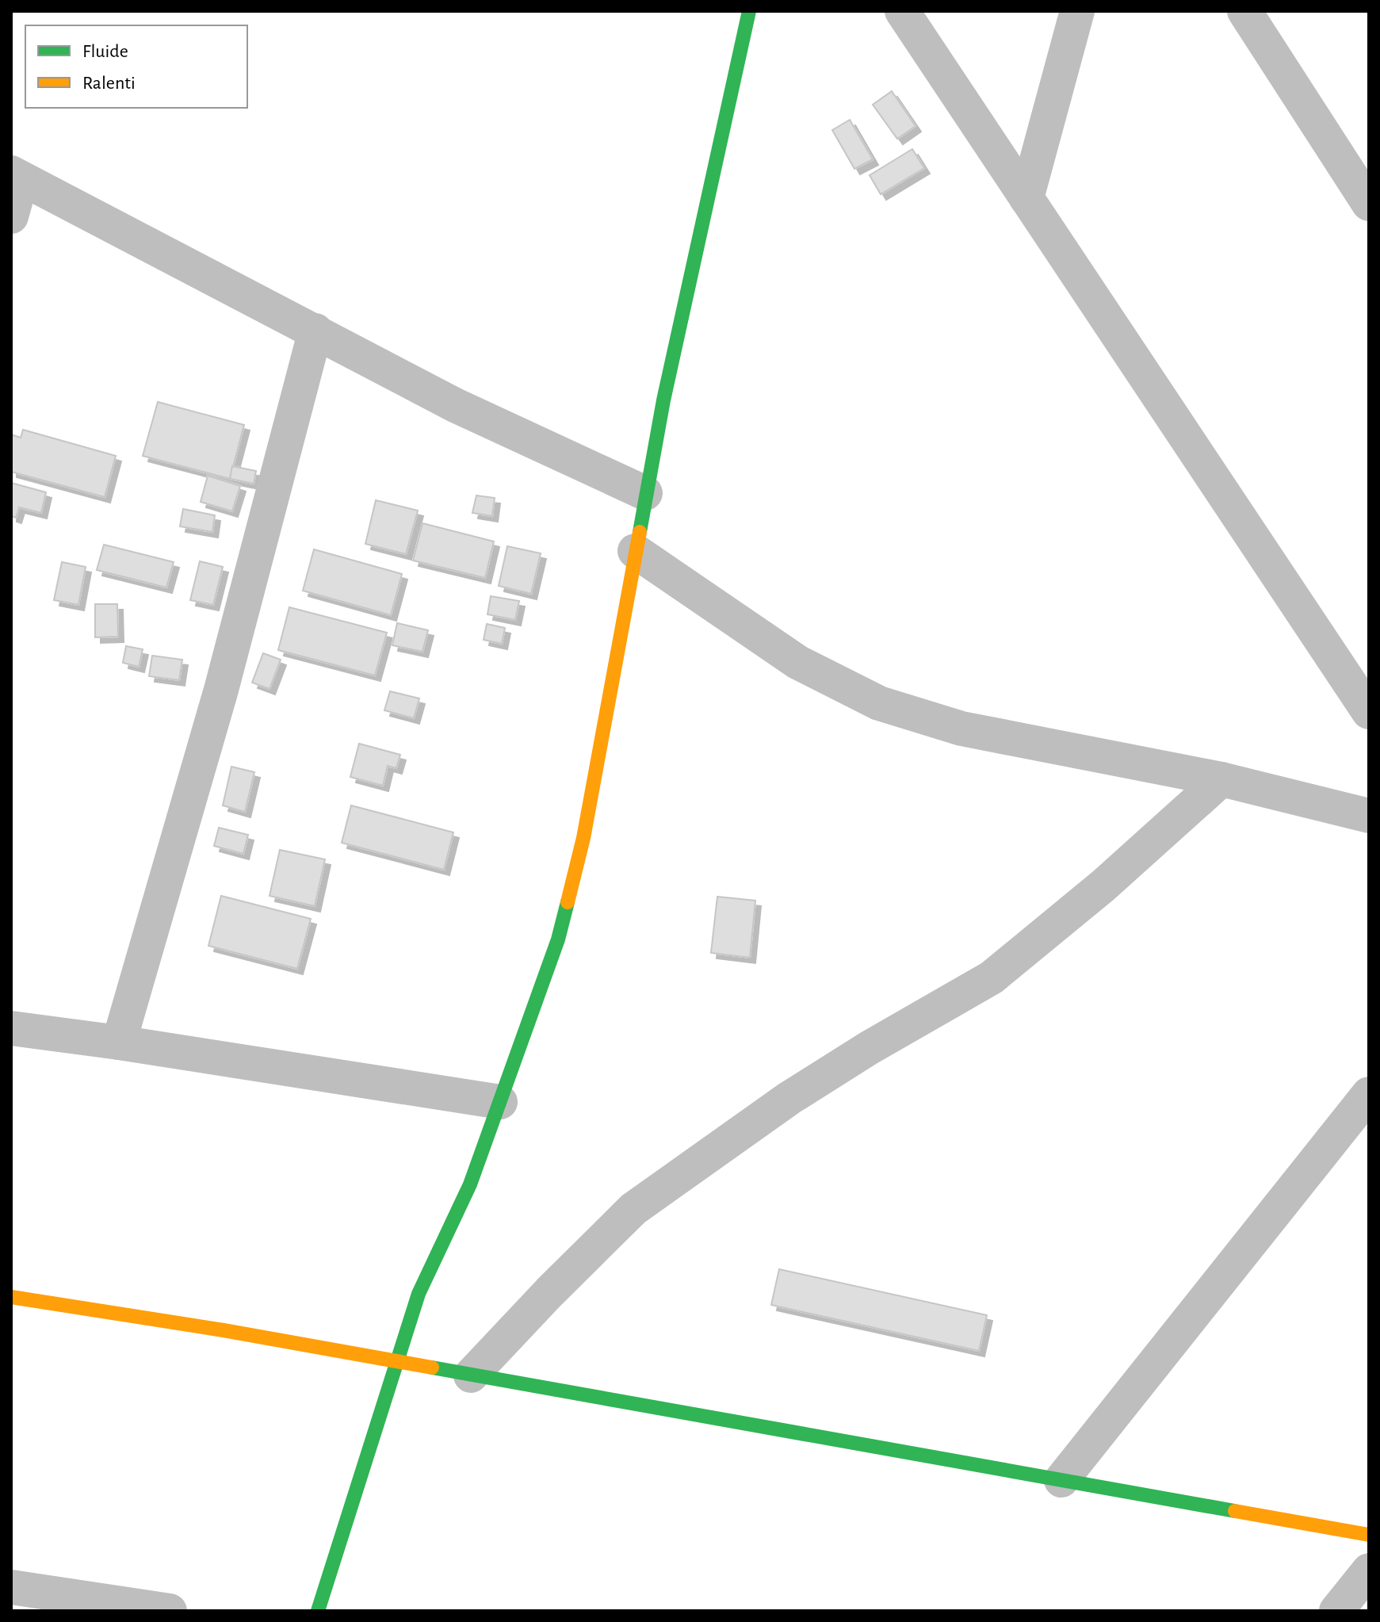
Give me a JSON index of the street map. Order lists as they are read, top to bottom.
{
  "legend": ["Fluide", "Ralenti"]
}
